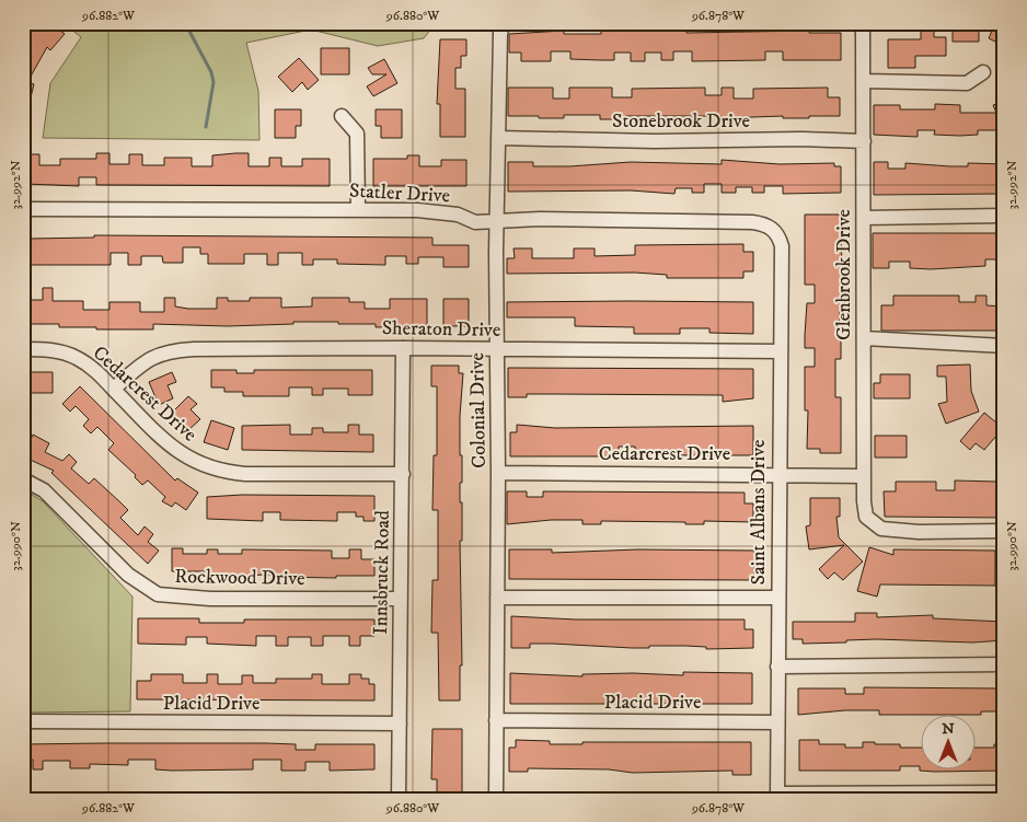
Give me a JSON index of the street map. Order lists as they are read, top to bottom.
{
  "streets": {
    "street": [
      "Stonebrook Drive",
      "Statler Drive",
      "Glenbrook Drive",
      "Sheraton Drive",
      "Cedarcrest Drive",
      "Colonial Drive",
      "Saint Albans Drive",
      "Innsbruck Road",
      "Rockwood Drive",
      "Placid Drive"
    ]
  },
  "crossings": [
    ["Stonebrook Drive", "Glenbrook Drive"],
    ["Stonebrook Drive", "Colonial Drive"],
    ["Statler Drive", "Colonial Drive"],
    ["Statler Drive", "Saint Albans Drive"],
    ["Glenbrook Drive", "Cedarcrest Drive"],
    ["Sheraton Drive", "Cedarcrest Drive"],
    ["Sheraton Drive", "Colonial Drive"],
    ["Sheraton Drive", "Saint Albans Drive"],
    ["Sheraton Drive", "Innsbruck Road"],
    ["Cedarcrest Drive", "Colonial Drive"],
    ["Cedarcrest Drive", "Saint Albans Drive"],
    ["Cedarcrest Drive", "Innsbruck Road"],
    ["Colonial Drive", "Placid Drive"],
    ["Saint Albans Drive", "Placid Drive"],
    ["Innsbruck Road", "Rockwood Drive"],
    ["Innsbruck Road", "Placid Drive"]
  ],
  "north": "top",
  "coordinates": [
    "96.882°W",
    "96.880°W",
    "96.878°W",
    "32.992°N",
    "32.990°N"
  ]
}
